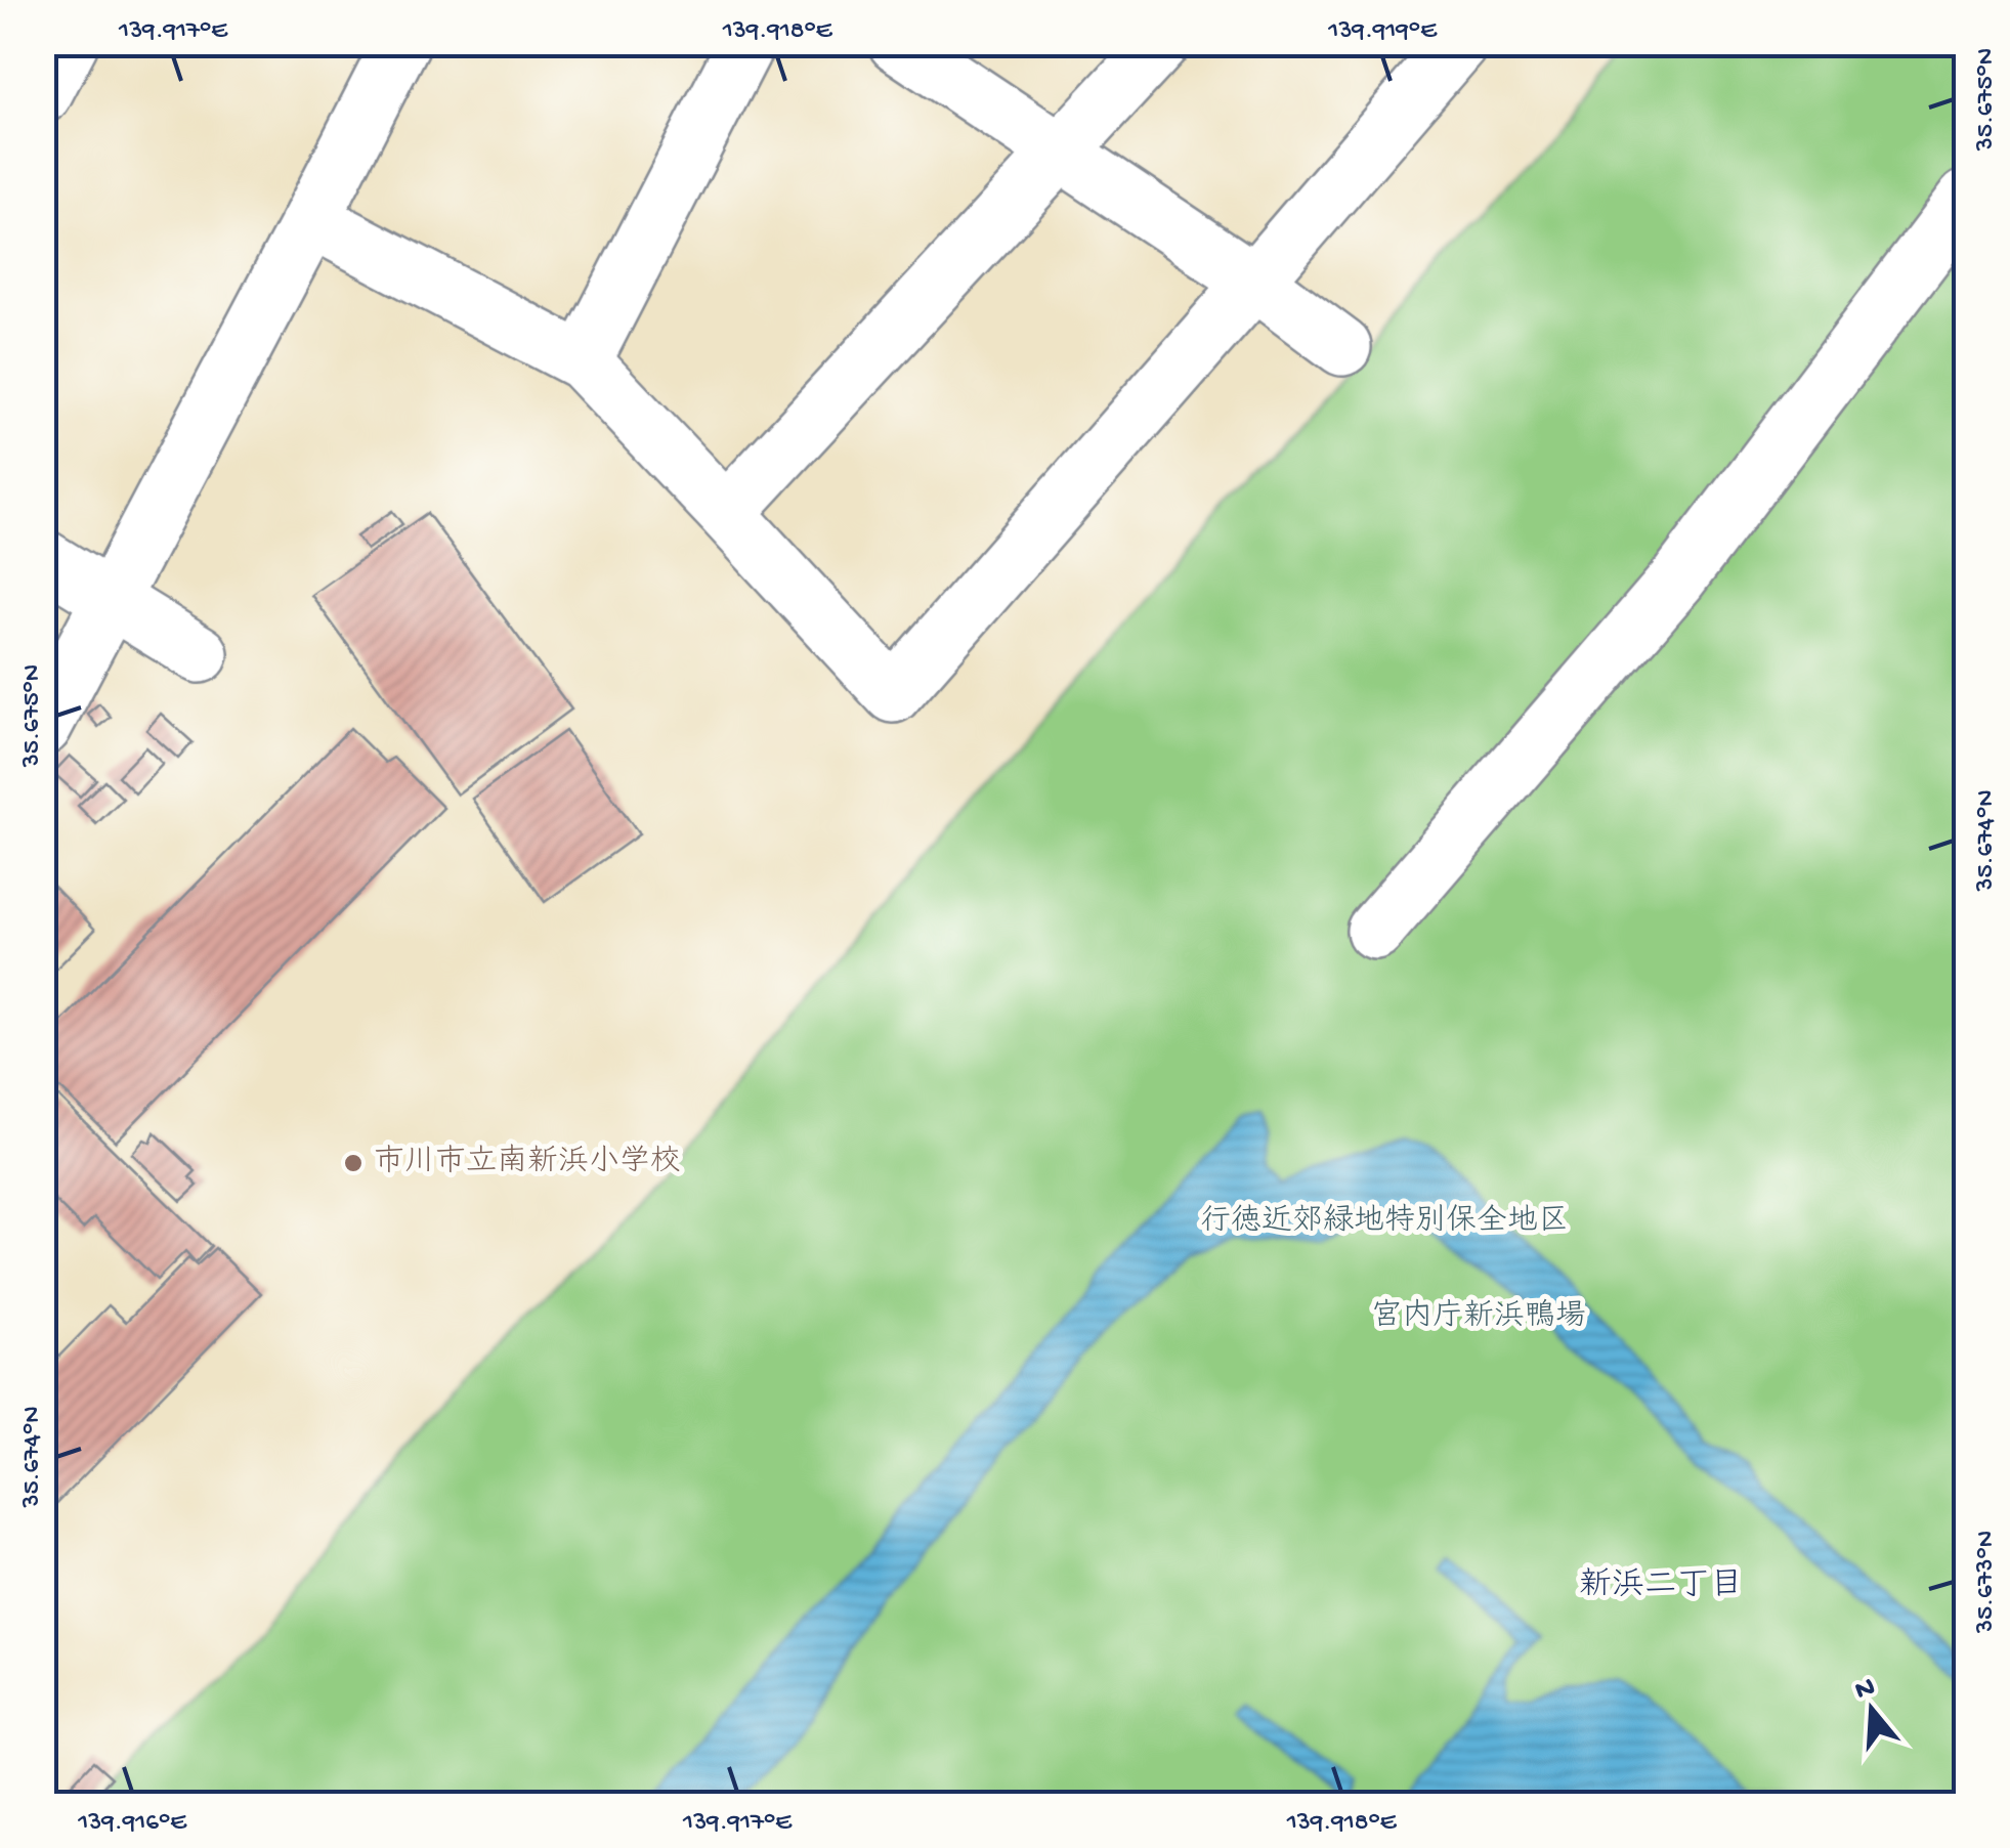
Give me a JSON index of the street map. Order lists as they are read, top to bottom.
{
  "districts": ["新浜二丁目"],
  "parks": ["行徳近郊緑地特別保全地区", "宮内庁新浜鴨場"],
  "places": ["市川市立南新浜小学校"],
  "north": "top",
  "coordinates": [
    "139.917°E",
    "139.918°E",
    "139.919°E",
    "35.675°N",
    "35.674°N",
    "35.673°N",
    "139.916°E"
  ]
}
